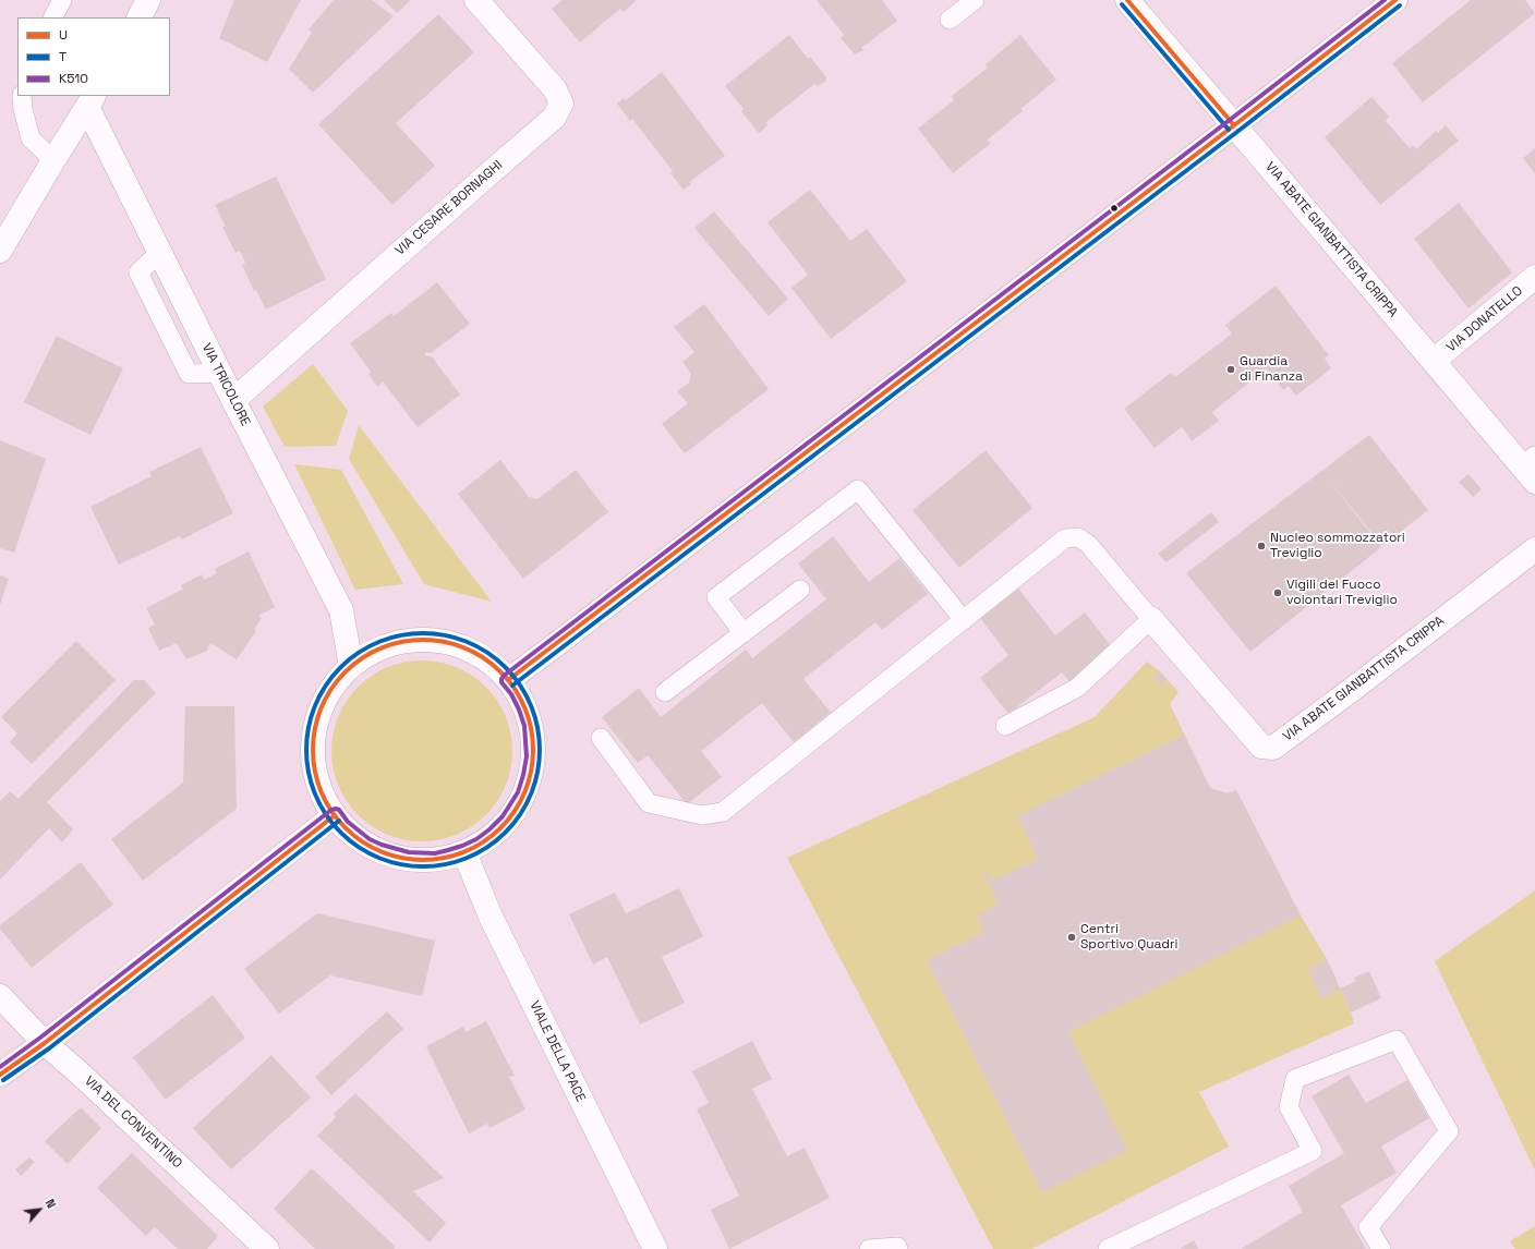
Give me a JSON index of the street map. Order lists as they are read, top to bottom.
{
  "streets": {
    "street": [
      "VIA CESARE BORNAGHI",
      "VIA ABATE GIANBATTISTA CRIPPA",
      "VIA DONATELLO",
      "VIA TRICOLORE",
      "VIALE DELLA PACE",
      "VIA DEL CONVENTINO"
    ]
  },
  "crossings": [
    ["VIA CESARE BORNAGHI", "VIA TRICOLORE"],
    ["VIA ABATE GIANBATTISTA CRIPPA", "VIA DONATELLO"]
  ],
  "places": [
    "Guardia di Finanza",
    "Nucleo sommozzatori Treviglio",
    "Vigili del Fuoco volontari Treviglio",
    "Centri Sportivo Quadri"
  ],
  "lines": ["transit line U", "transit line K510", "transit line T"],
  "legend": ["U", "T", "K510"],
  "north": "top right"
}
